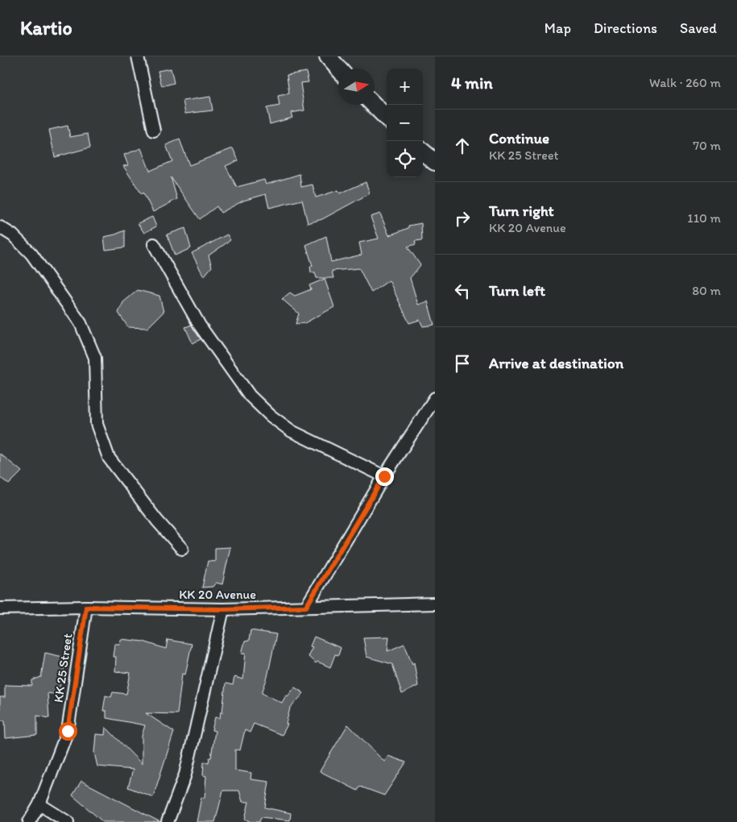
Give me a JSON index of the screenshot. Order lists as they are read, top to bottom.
{
  "streets": {
    "street": ["KK 20 Avenue", "KK 25 Street"]
  },
  "crossings": [
    ["KK 20 Avenue", "KK 25 Street"]
  ],
  "north": "right",
  "page": {
    "header": "Kartio",
    "nav": ["Map", "Directions", "Saved"],
    "heading": ["4 min", "Walk · 260 m"],
    "map_buttons": ["+", "−"],
    "list": [
      ["Continue", "KK 25 Street", "70 m"],
      ["Turn right", "KK 20 Avenue", "110 m"],
      ["Turn left", "80 m"],
      "Arrive at destination"
    ]
  }
}
